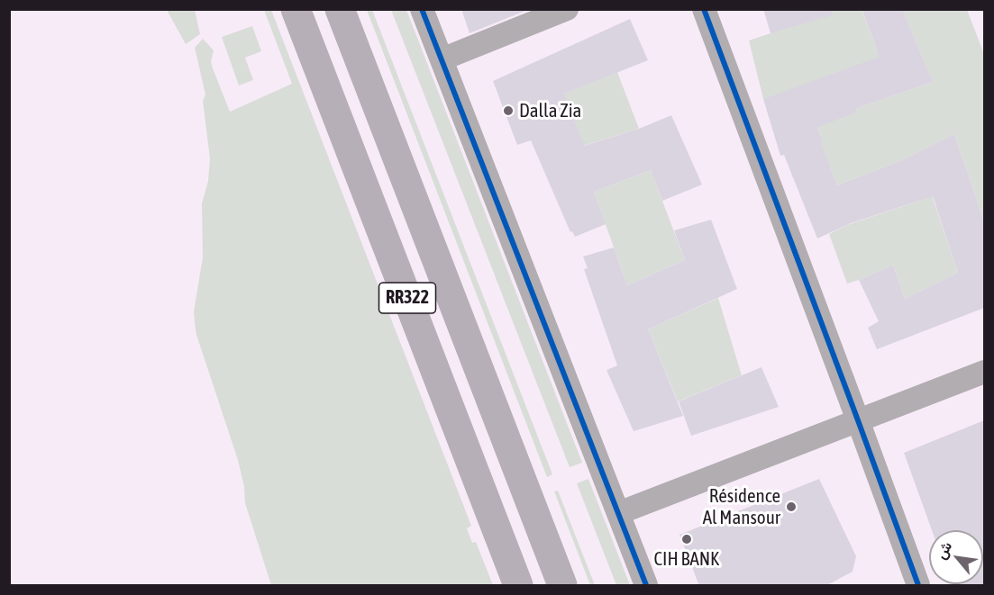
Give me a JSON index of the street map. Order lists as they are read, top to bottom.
{
  "streets": {
    "main road": ["RR322"]
  },
  "places": ["Dalla Zia", "Résidence Al Mansour", "CIH BANK"],
  "north": "top left"
}
